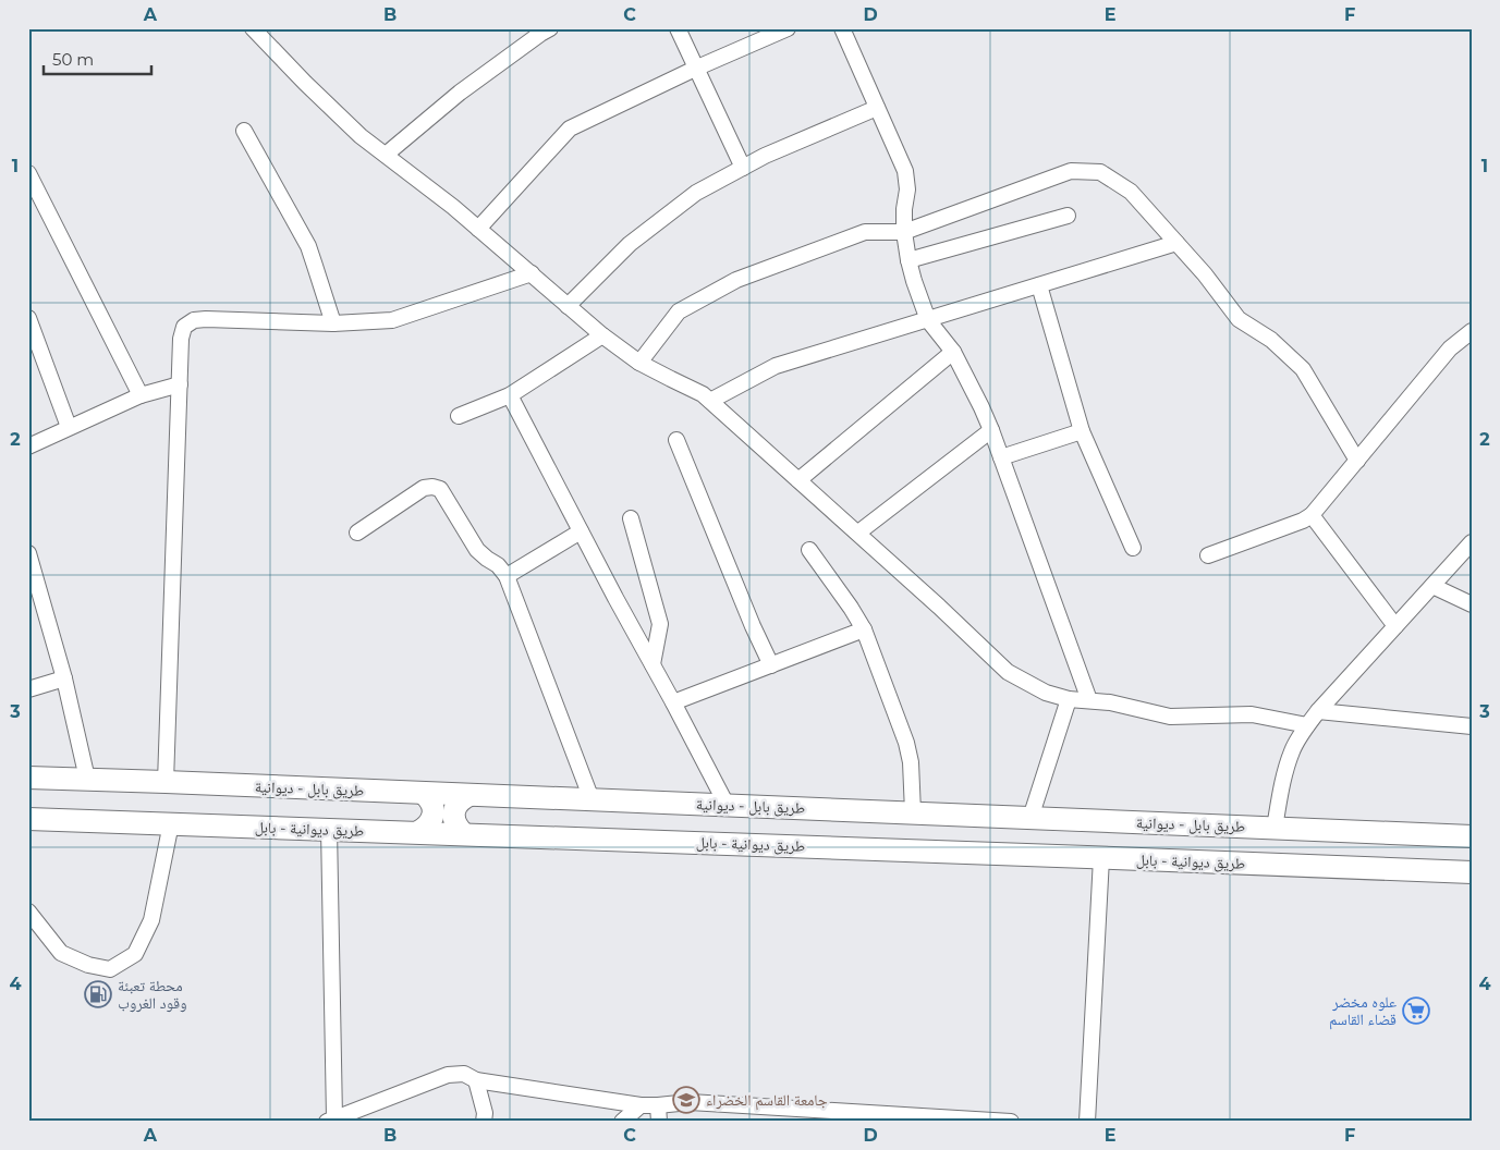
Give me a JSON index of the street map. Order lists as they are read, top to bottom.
{
  "streets": {
    "highway": ["طريق بابل - ديوانية", "طريق ديوانية - بابل"]
  },
  "places": {
    "fuel station": ["محطة تعبئة وقود الغروب"],
    "supermarket": ["علوه مخضر قضاء القاسم"],
    "school or university": ["جامعة القاسم الخضراء"]
  },
  "scale_bar": "50 m",
  "grid": {
    "columns": [
      "A",
      "B",
      "C",
      "D",
      "E",
      "F"
    ],
    "rows": [
      "1",
      "2",
      "3",
      "4"
    ]
  }
}
